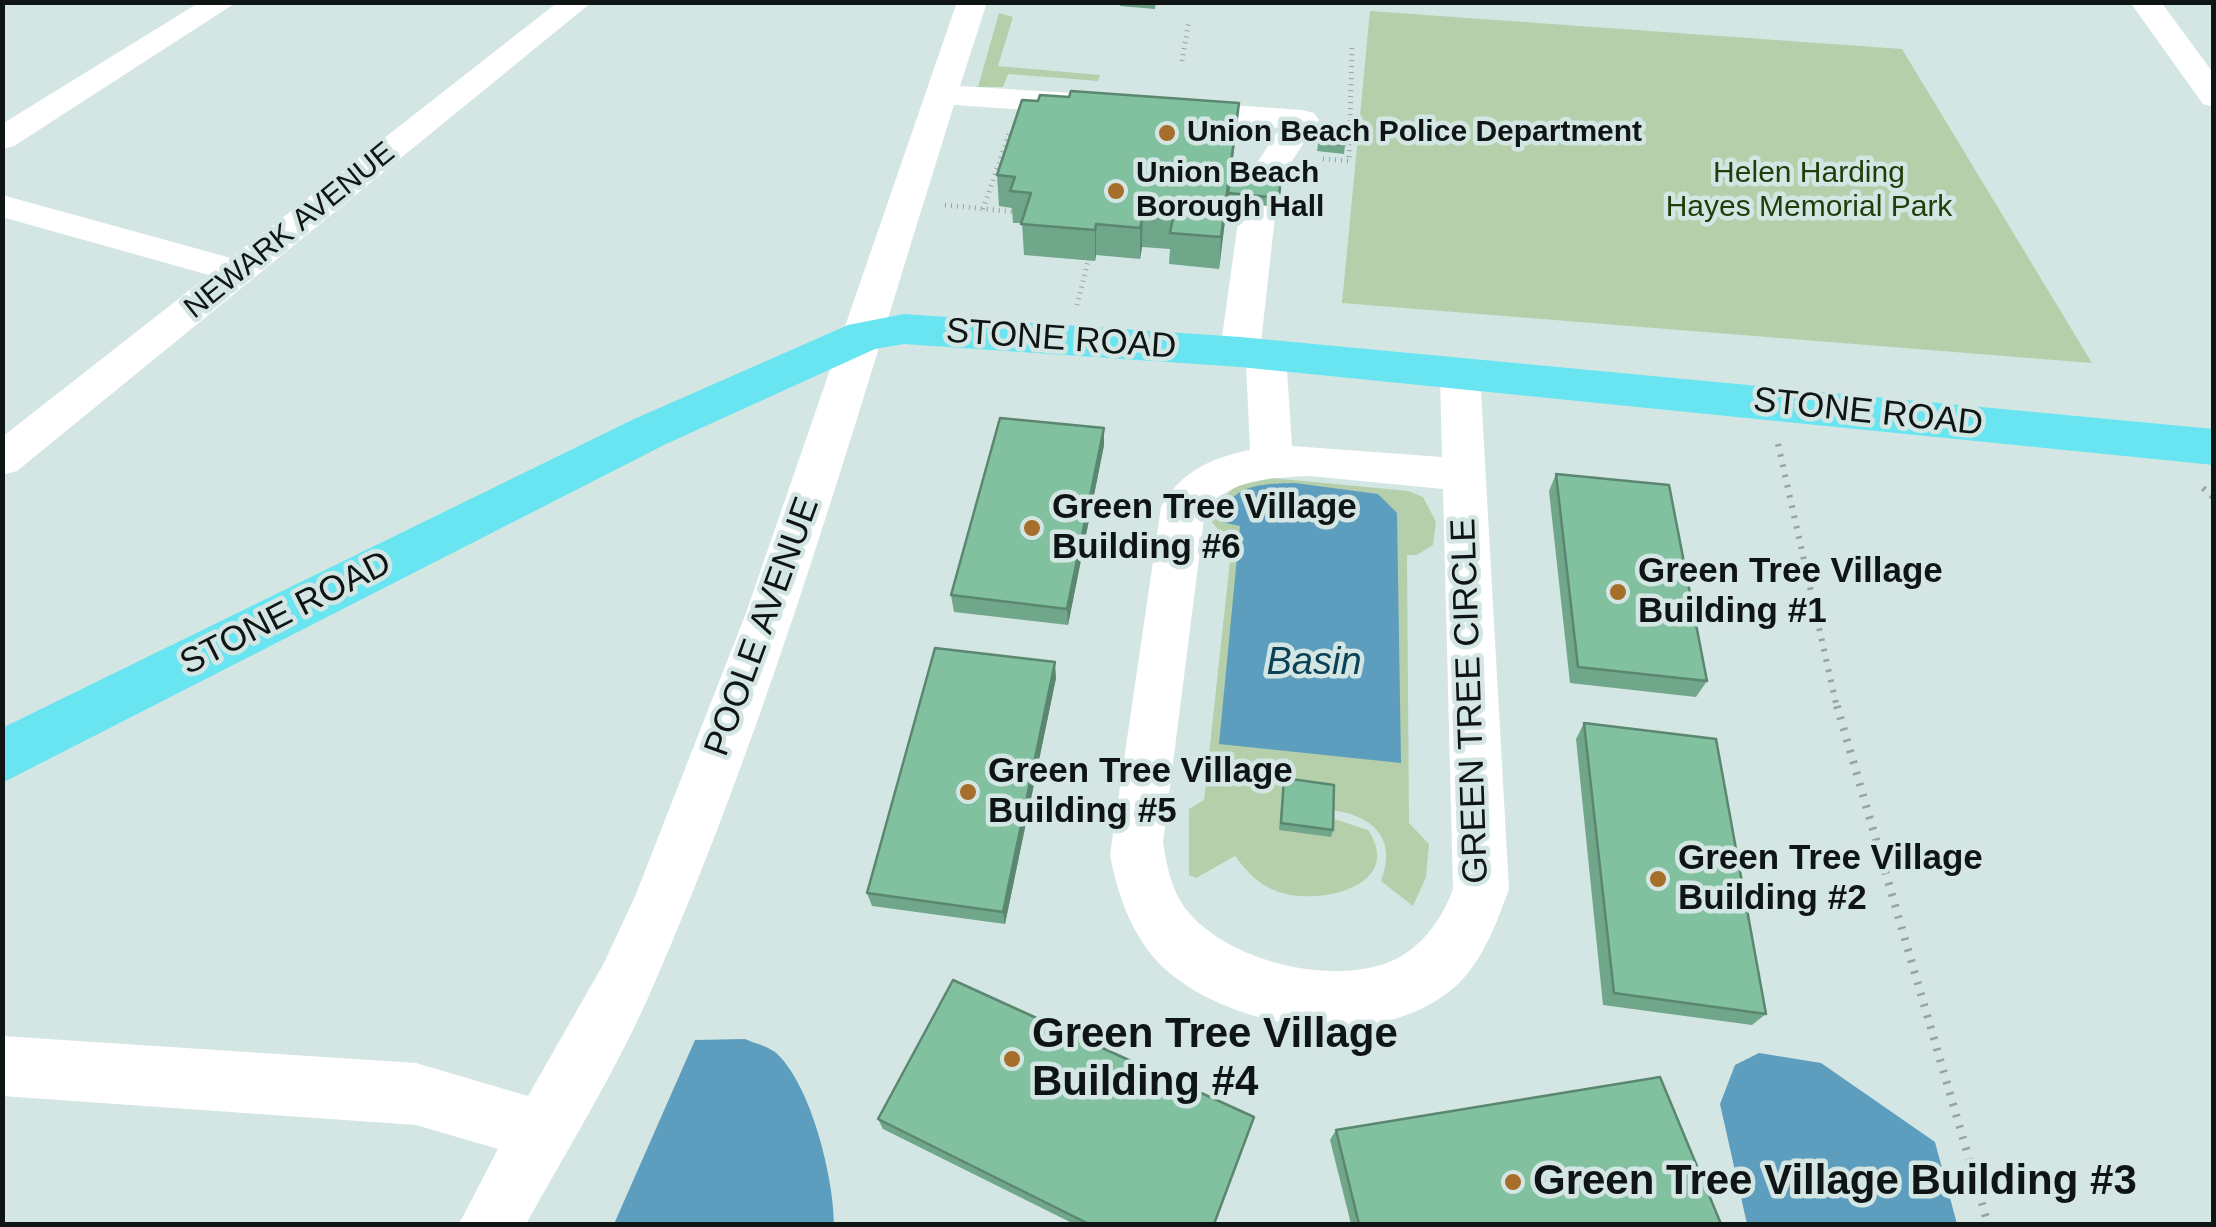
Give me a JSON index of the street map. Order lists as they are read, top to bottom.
{
  "streets": {
    "main road": ["STONE ROAD"],
    "street": ["NEWARK AVENUE", "POOLE AVENUE", "GREEN TREE CIRCLE"]
  },
  "crossings": [
    ["STONE ROAD", "POOLE AVENUE"],
    ["STONE ROAD", "GREEN TREE CIRCLE"]
  ],
  "water": ["Basin"],
  "parks": ["Helen Harding Hayes Memorial Park"],
  "places": [
    "Union Beach Police Department",
    "Union Beach Borough Hall",
    "Green Tree Village Building #6",
    "Green Tree Village Building #1",
    "Green Tree Village Building #5",
    "Green Tree Village Building #2",
    "Green Tree Village Building #4",
    "Green Tree Village Building #3"
  ]
}
